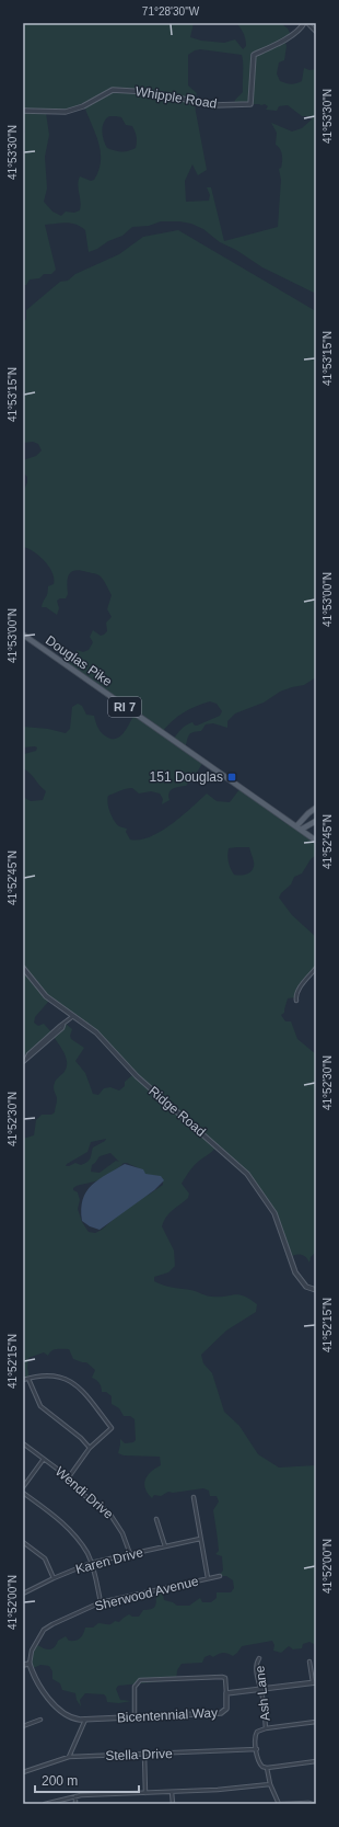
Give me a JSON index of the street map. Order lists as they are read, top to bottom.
{
  "streets": {
    "main road": ["Douglas Pike", "RI 7"],
    "street": [
      "Whipple Road",
      "Ridge Road",
      "Wendi Drive",
      "Karen Drive",
      "Sherwood Avenue",
      "Ash Lane",
      "Bicentennial Way",
      "Stella Drive"
    ]
  },
  "crossings": [
    ["Wendi Drive", "Karen Drive"],
    ["Sherwood Avenue", "Bicentennial Way"],
    ["Ash Lane", "Bicentennial Way"]
  ],
  "places": {
    "transit": ["151 Douglas"]
  },
  "scale_bar": "200 m",
  "coordinates": [
    "71°28'30\"W",
    "41°53'30\"N",
    "41°53'15\"N",
    "41°53'00\"N",
    "41°52'45\"N",
    "41°52'30\"N",
    "41°52'15\"N",
    "41°52'00\"N"
  ]
}
